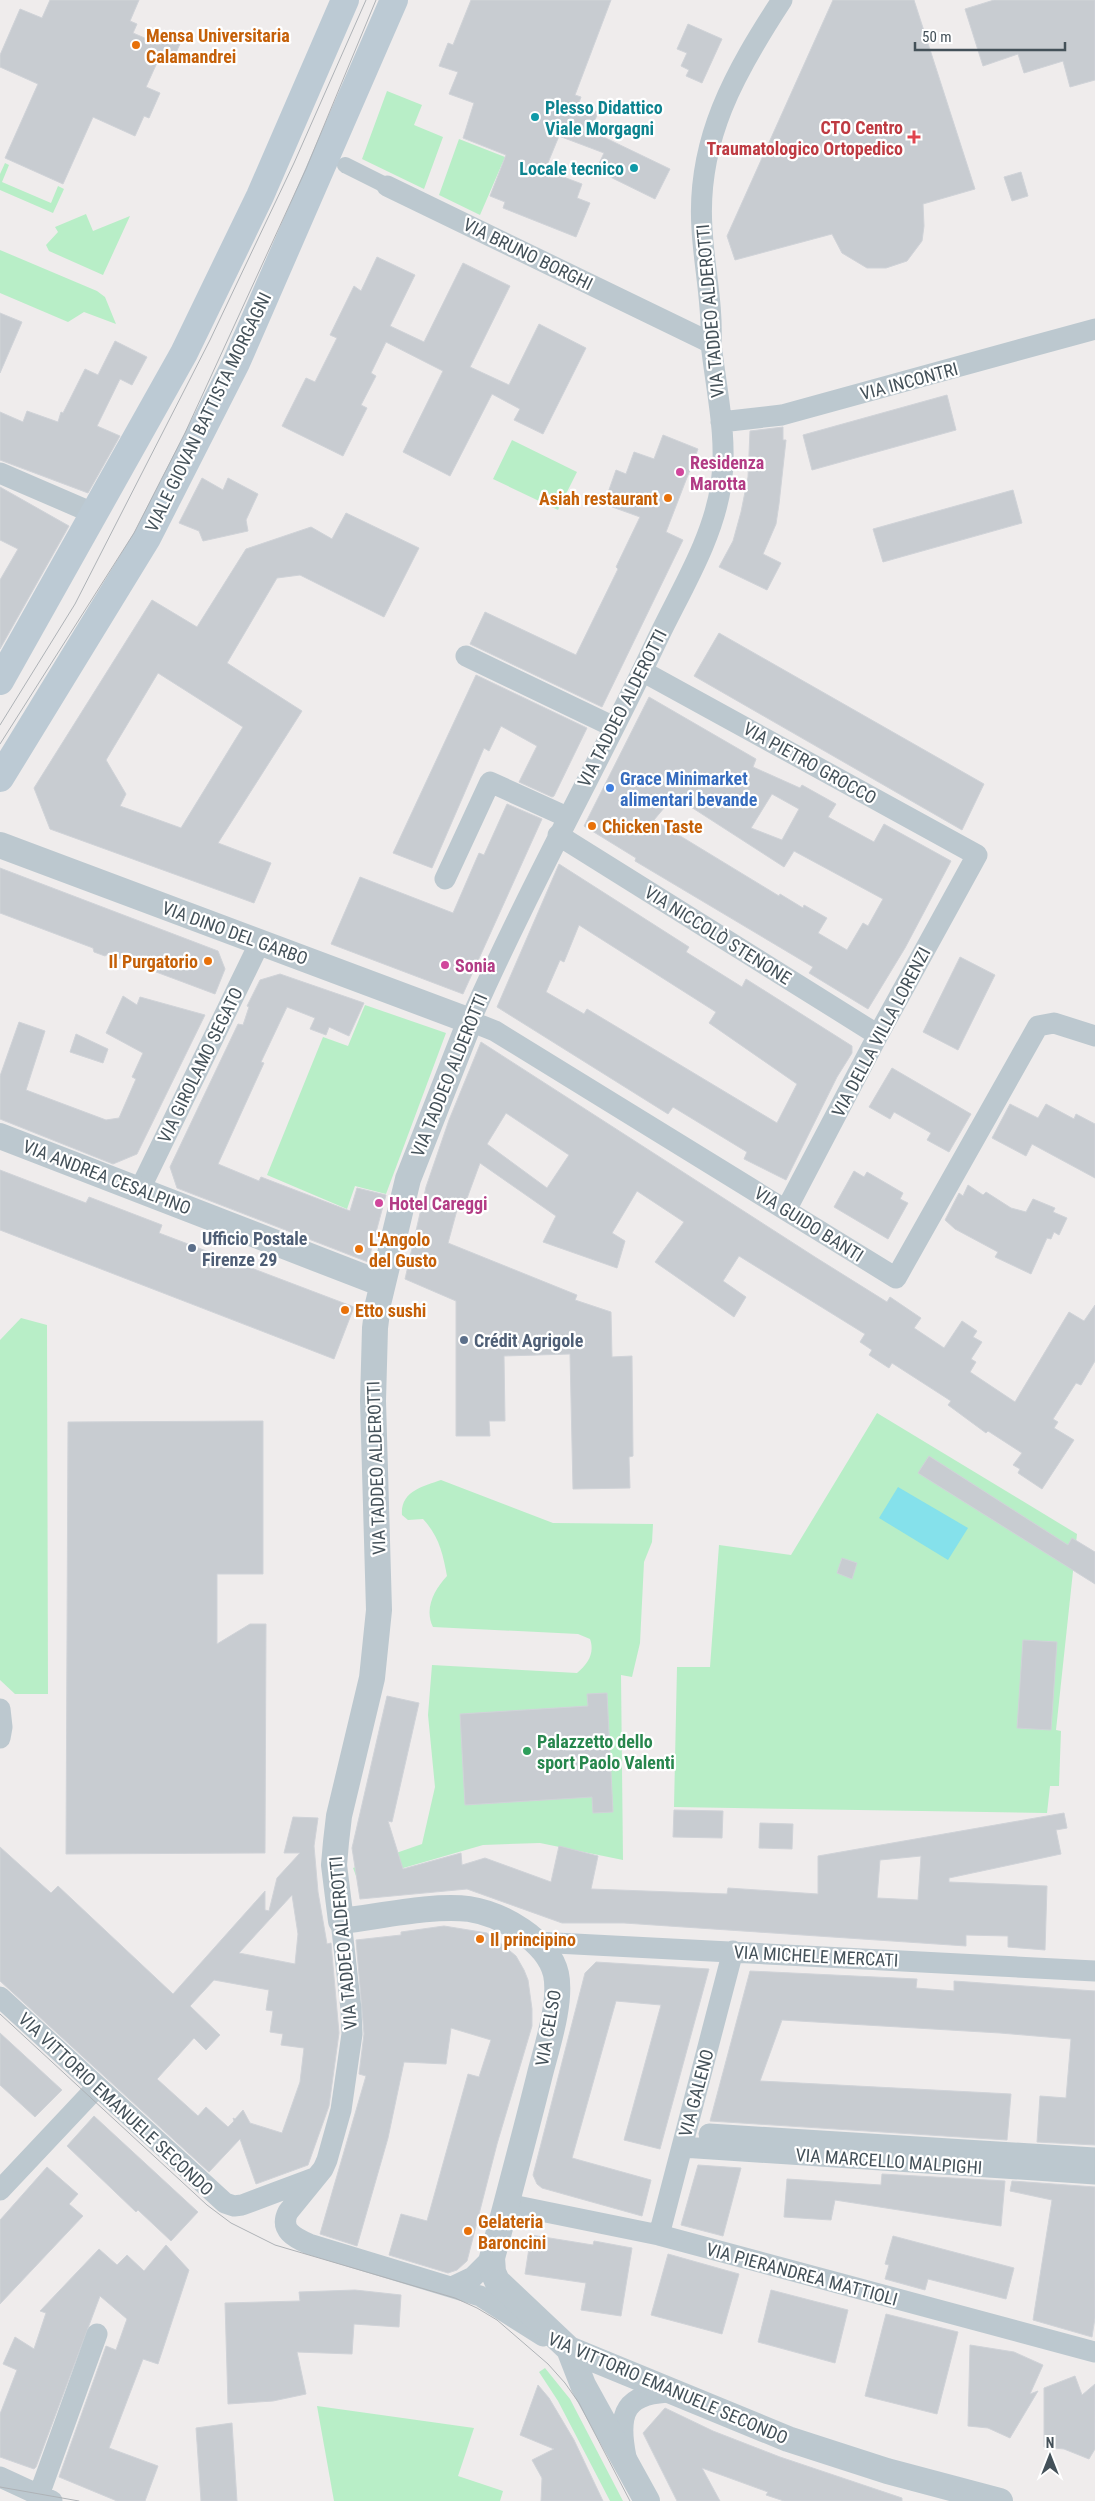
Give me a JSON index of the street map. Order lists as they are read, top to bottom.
{
  "streets": {
    "main road": ["VIALE GIOVAN BATTISTA MORGAGNI"],
    "street": [
      "VIA BRUNO BORGHI",
      "VIA TADDEO ALDEROTTI",
      "VIA INCONTRI",
      "VIA PIETRO GROCCO",
      "VIA DINO DEL GARBO",
      "VIA NICCOLÒ STENONE",
      "VIA DELLA VILLA LORENZI",
      "VIA GIROLAMO SEGATO",
      "VIA ANDREA CESALPINO",
      "VIA GUIDO BANTI",
      "VIA MICHELE MERCATI",
      "VIA CELSO",
      "VIA GALENO",
      "VIA VITTORIO EMANUELE SECONDO",
      "VIA MARCELLO MALPIGHI",
      "VIA PIERANDREA MATTIOLI"
    ]
  },
  "crossings": [
    ["VIA BRUNO BORGHI", "VIA TADDEO ALDEROTTI"],
    ["VIA TADDEO ALDEROTTI", "VIA INCONTRI"],
    ["VIA TADDEO ALDEROTTI", "VIA PIETRO GROCCO"],
    ["VIA TADDEO ALDEROTTI", "VIA DINO DEL GARBO"],
    ["VIA TADDEO ALDEROTTI", "VIA NICCOLÒ STENONE"],
    ["VIA TADDEO ALDEROTTI", "VIA ANDREA CESALPINO"],
    ["VIA TADDEO ALDEROTTI", "VIA GUIDO BANTI"],
    ["VIA TADDEO ALDEROTTI", "VIA CELSO"],
    ["VIA TADDEO ALDEROTTI", "VIA VITTORIO EMANUELE SECONDO"],
    ["VIA PIETRO GROCCO", "VIA DELLA VILLA LORENZI"],
    ["VIA DINO DEL GARBO", "VIA GIROLAMO SEGATO"],
    ["VIA DINO DEL GARBO", "VIA GUIDO BANTI"],
    ["VIA NICCOLÒ STENONE", "VIA DELLA VILLA LORENZI"],
    ["VIA DELLA VILLA LORENZI", "VIA GUIDO BANTI"],
    ["VIA GIROLAMO SEGATO", "VIA ANDREA CESALPINO"],
    ["VIA MICHELE MERCATI", "VIA CELSO"],
    ["VIA MICHELE MERCATI", "VIA GALENO"],
    ["VIA CELSO", "VIA VITTORIO EMANUELE SECONDO"],
    ["VIA CELSO", "VIA PIERANDREA MATTIOLI"],
    ["VIA GALENO", "VIA MARCELLO MALPIGHI"],
    ["VIA GALENO", "VIA PIERANDREA MATTIOLI"]
  ],
  "places": {
    "other": [
      "Mensa Universitaria Calamandrei",
      "Plesso Didattico Viale Morgagni",
      "Locale tecnico",
      "Residenza Marotta",
      "Asiah restaurant",
      "Grace Minimarket alimentari bevande",
      "Chicken Taste",
      "Il Purgatorio",
      "Sonia",
      "Hotel Careggi",
      "Ufficio Postale Firenze 29",
      "L'Angolo del Gusto",
      "Etto sushi",
      "Crédit Agrigole",
      "Palazzetto dello sport Paolo Valenti",
      "Il principino",
      "Gelateria Baroncini"
    ],
    "health": ["CTO Centro Traumatologico Ortopedico"]
  },
  "scale_bar": "50 m",
  "north": "top"
}
